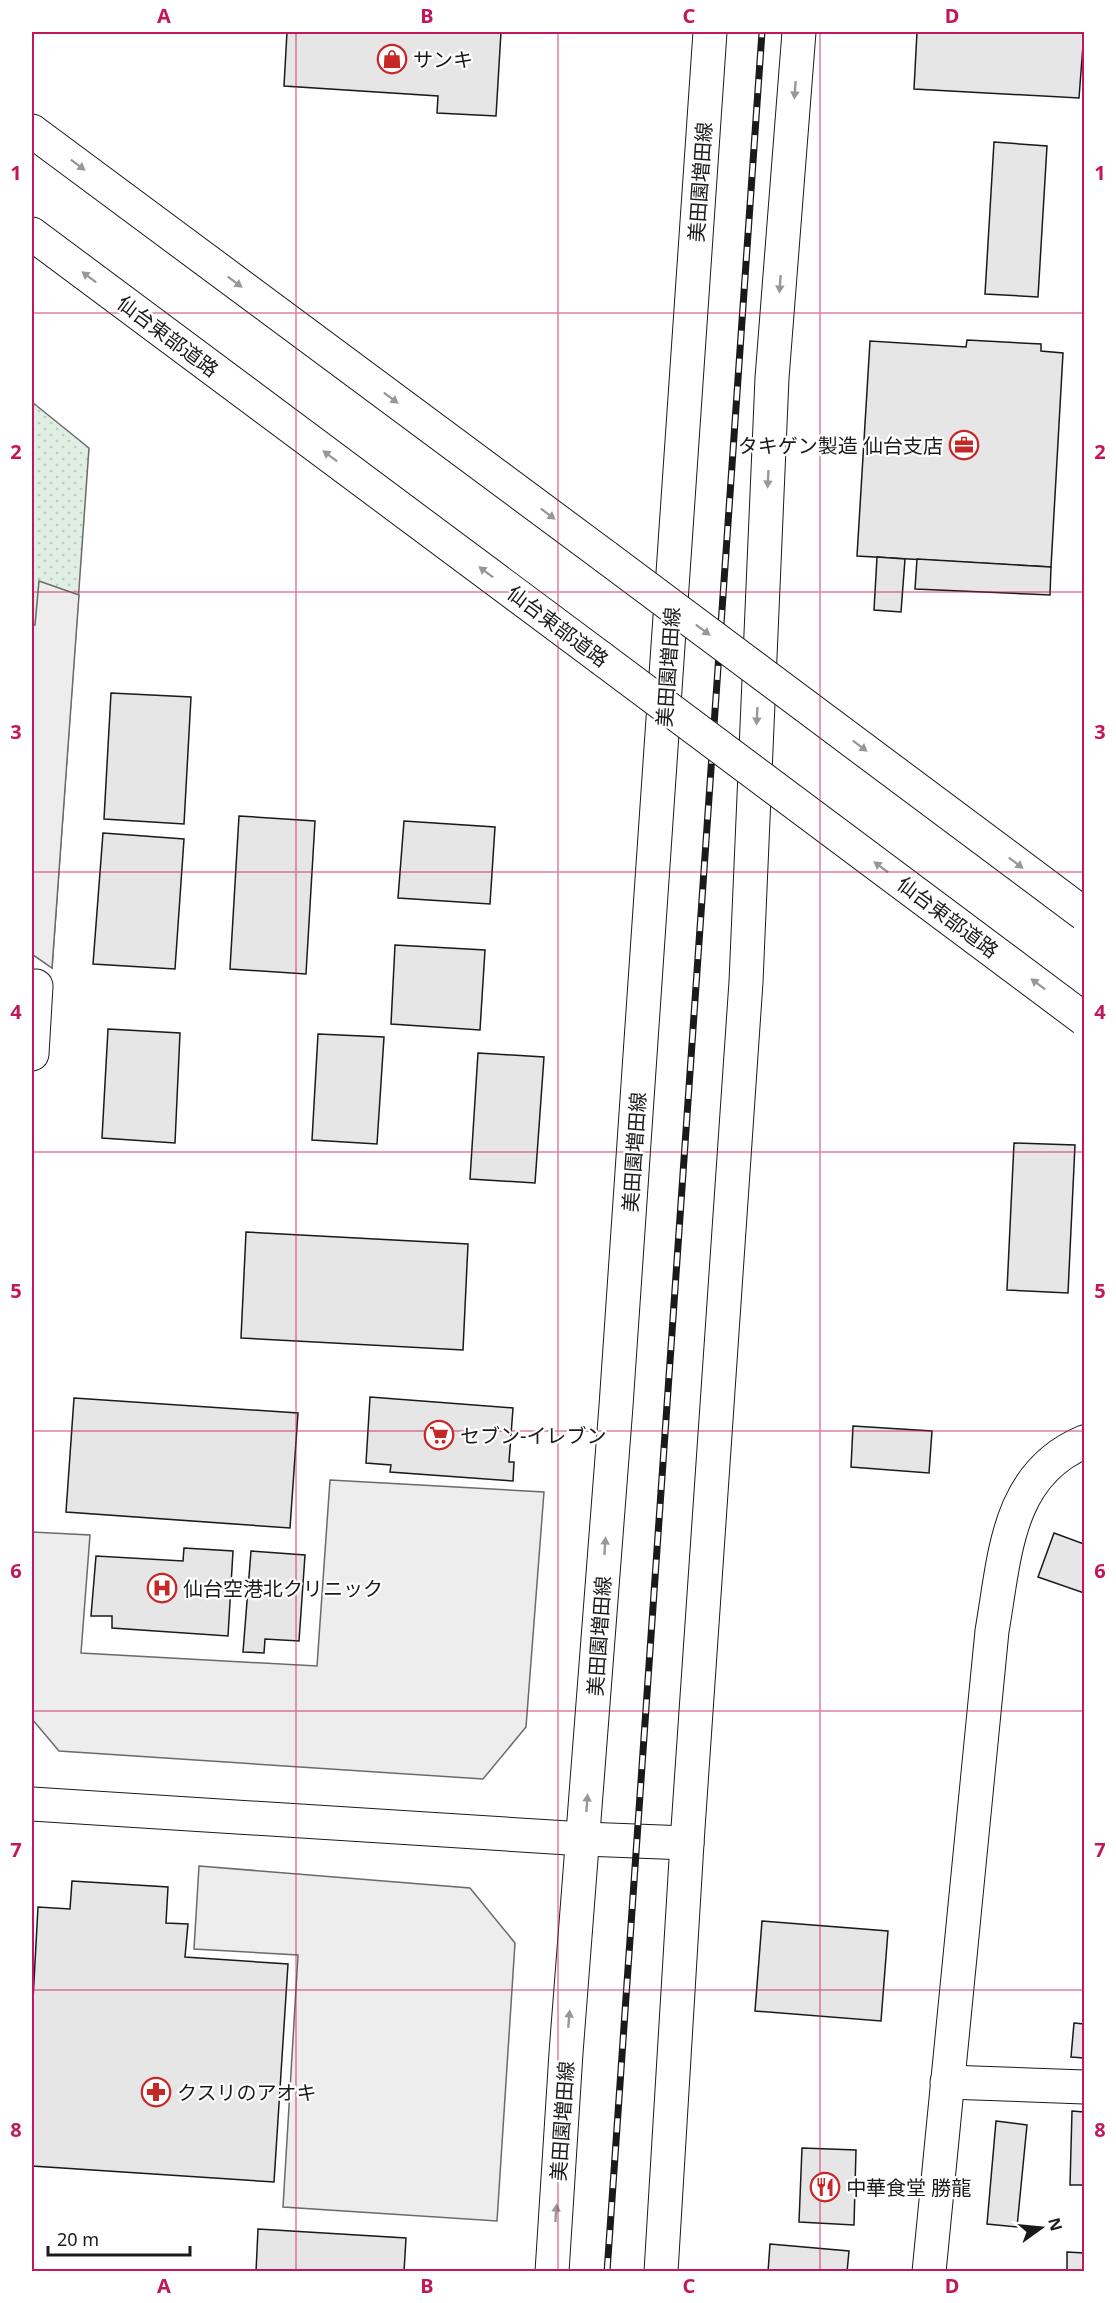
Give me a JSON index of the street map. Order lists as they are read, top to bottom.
{
  "streets": {
    "main road": ["美田園増田線", "仙台東部道路"]
  },
  "places": {
    "shop": ["サンキ"],
    "office": ["タキゲン製造 仙台支店"],
    "supermarket": ["セブン-イレブン"],
    "hospital": ["仙台空港北クリニック"],
    "pharmacy": ["クスリのアオキ"],
    "restaurant": ["中華食堂 勝龍"]
  },
  "scale_bar": "20 m",
  "north": "right",
  "grid": {
    "columns": [
      "A",
      "B",
      "C",
      "D"
    ],
    "rows": [
      "1",
      "2",
      "3",
      "4",
      "5",
      "6",
      "7",
      "8"
    ]
  }
}
